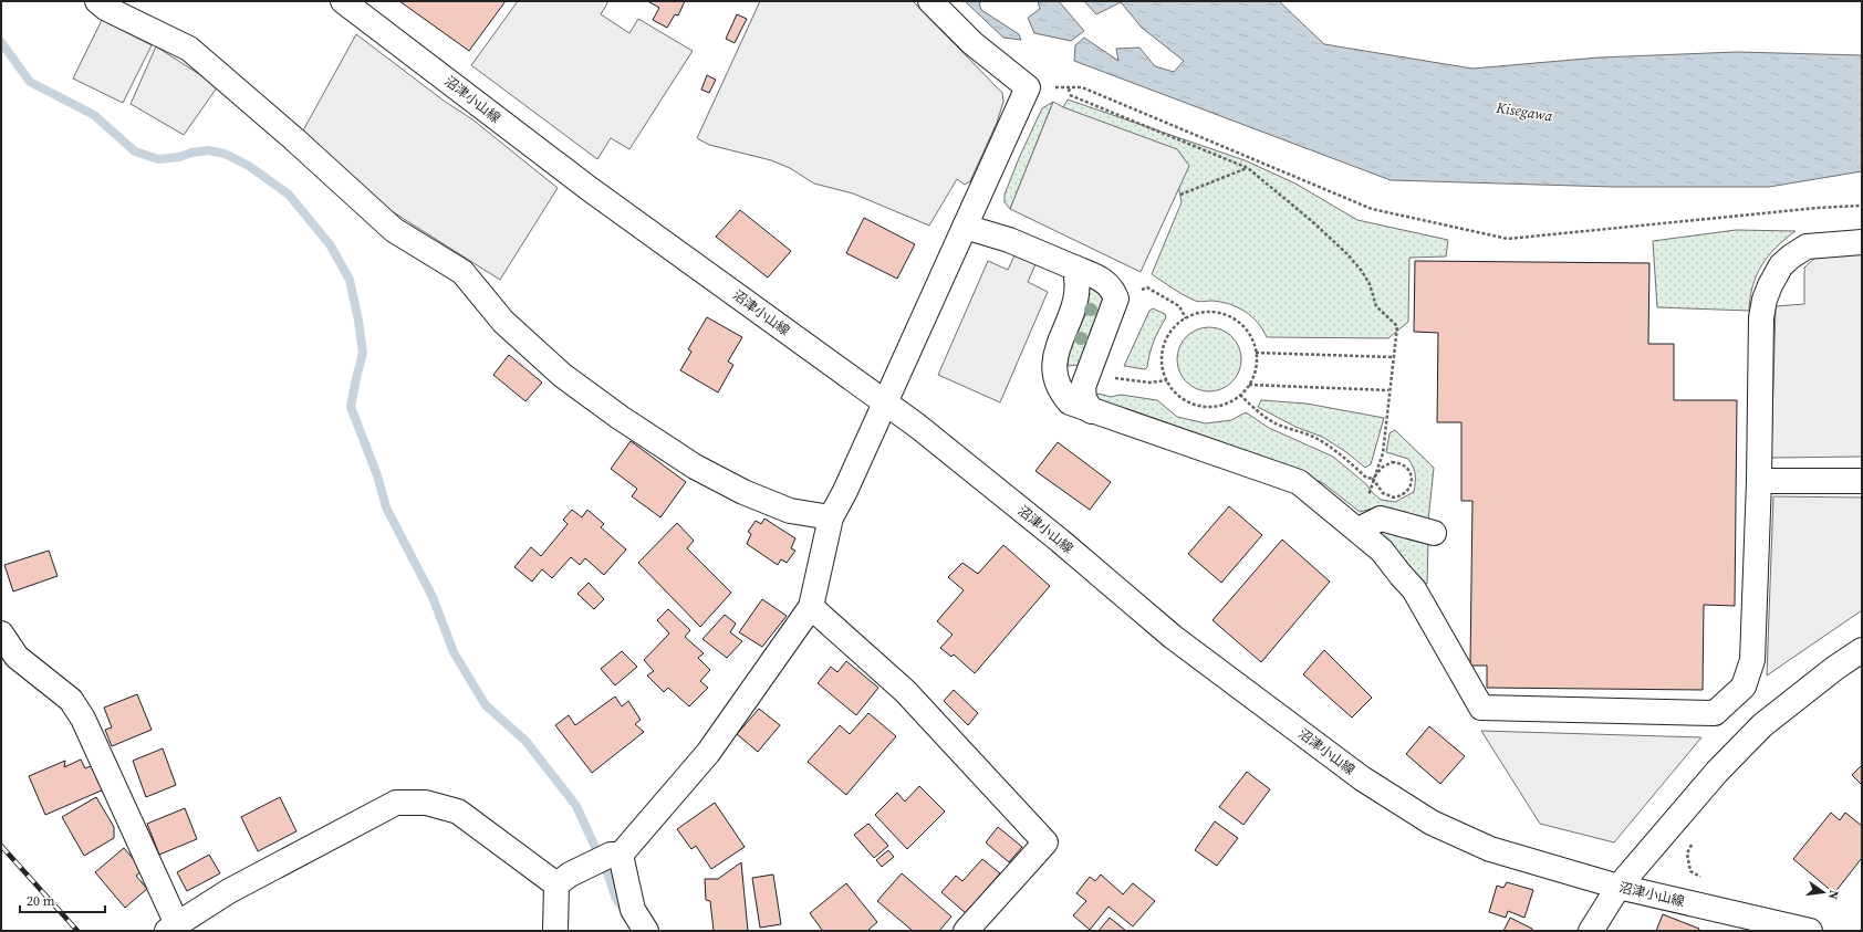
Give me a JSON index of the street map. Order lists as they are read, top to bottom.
{
  "streets": {
    "street": ["沼津小山線"]
  },
  "water": ["Kisegawa"],
  "scale_bar": "20 m",
  "north": "right"
}
